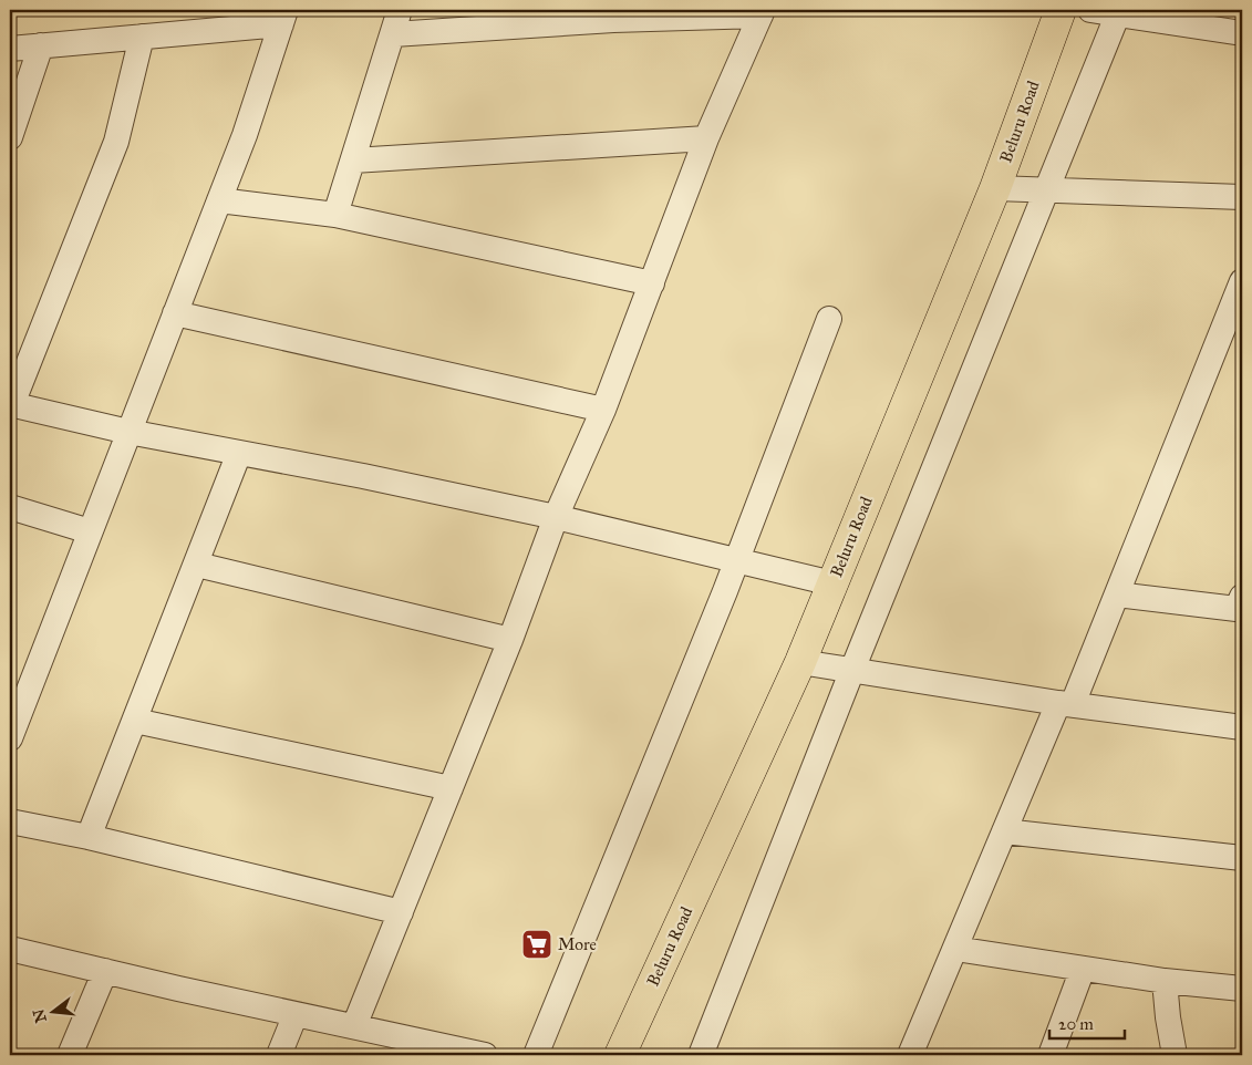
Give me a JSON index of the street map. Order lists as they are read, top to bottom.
{
  "streets": {
    "highway": ["Beluru Road"]
  },
  "places": {
    "supermarket": ["More"]
  },
  "scale_bar": "20 m",
  "north": "left"
}
